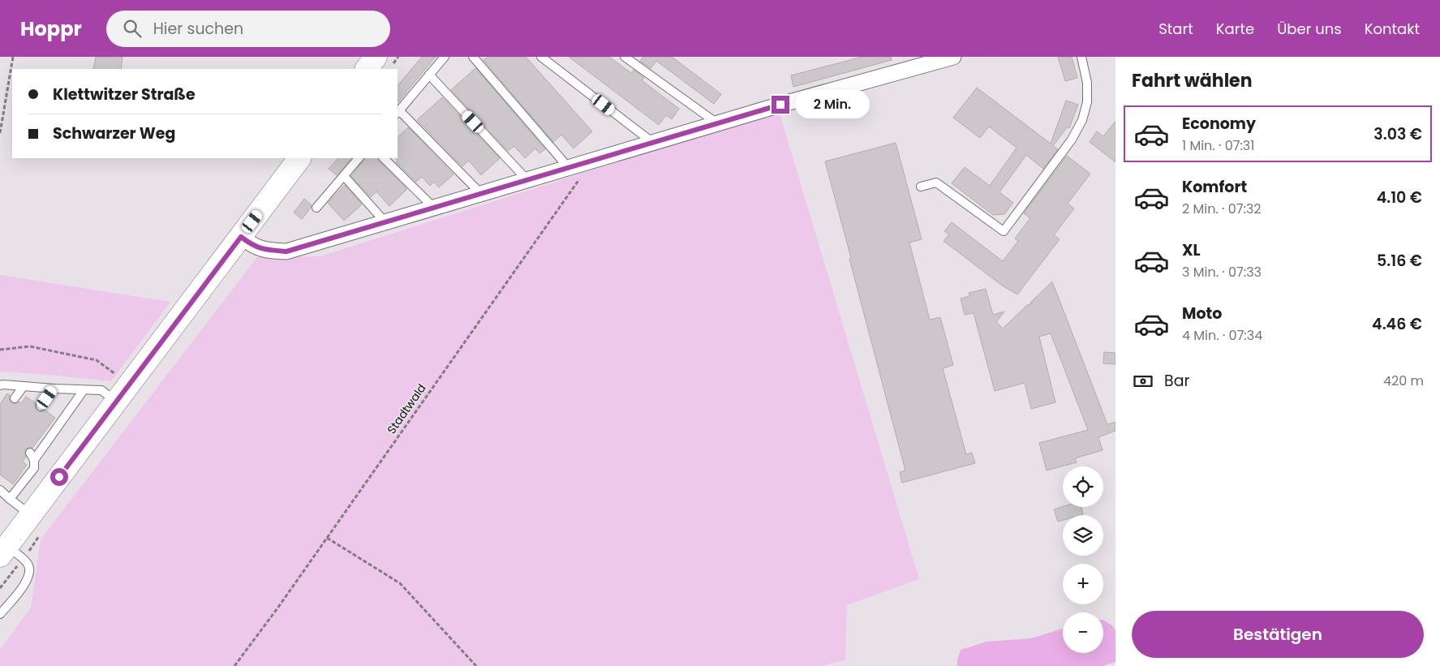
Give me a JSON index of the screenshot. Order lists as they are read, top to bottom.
{
  "streets": {
    "path": ["Stadtwald"]
  },
  "page": {
    "header": "Hoppr",
    "search": "Hier suchen",
    "nav": [
      "Start",
      "Karte",
      "Über uns",
      "Kontakt"
    ],
    "heading": "Fahrt wählen",
    "banner": ["Klettwitzer Straße", "Schwarzer Weg"],
    "bubble": "2 Min.",
    "list": [
      {
        "name": "Economy",
        "note": "1 Min. · 07:31",
        "value": "3.03 €"
      },
      {
        "name": "Komfort",
        "note": "2 Min. · 07:32",
        "value": "4.10 €"
      },
      {
        "name": "XL",
        "note": "3 Min. · 07:33",
        "value": "5.16 €"
      },
      {
        "name": "Moto",
        "note": "4 Min. · 07:34",
        "value": "4.46 €"
      }
    ],
    "pay": ["Bar", "420 m"],
    "map_buttons": ["+", "−"],
    "buttons": "Bestätigen"
  }
}
